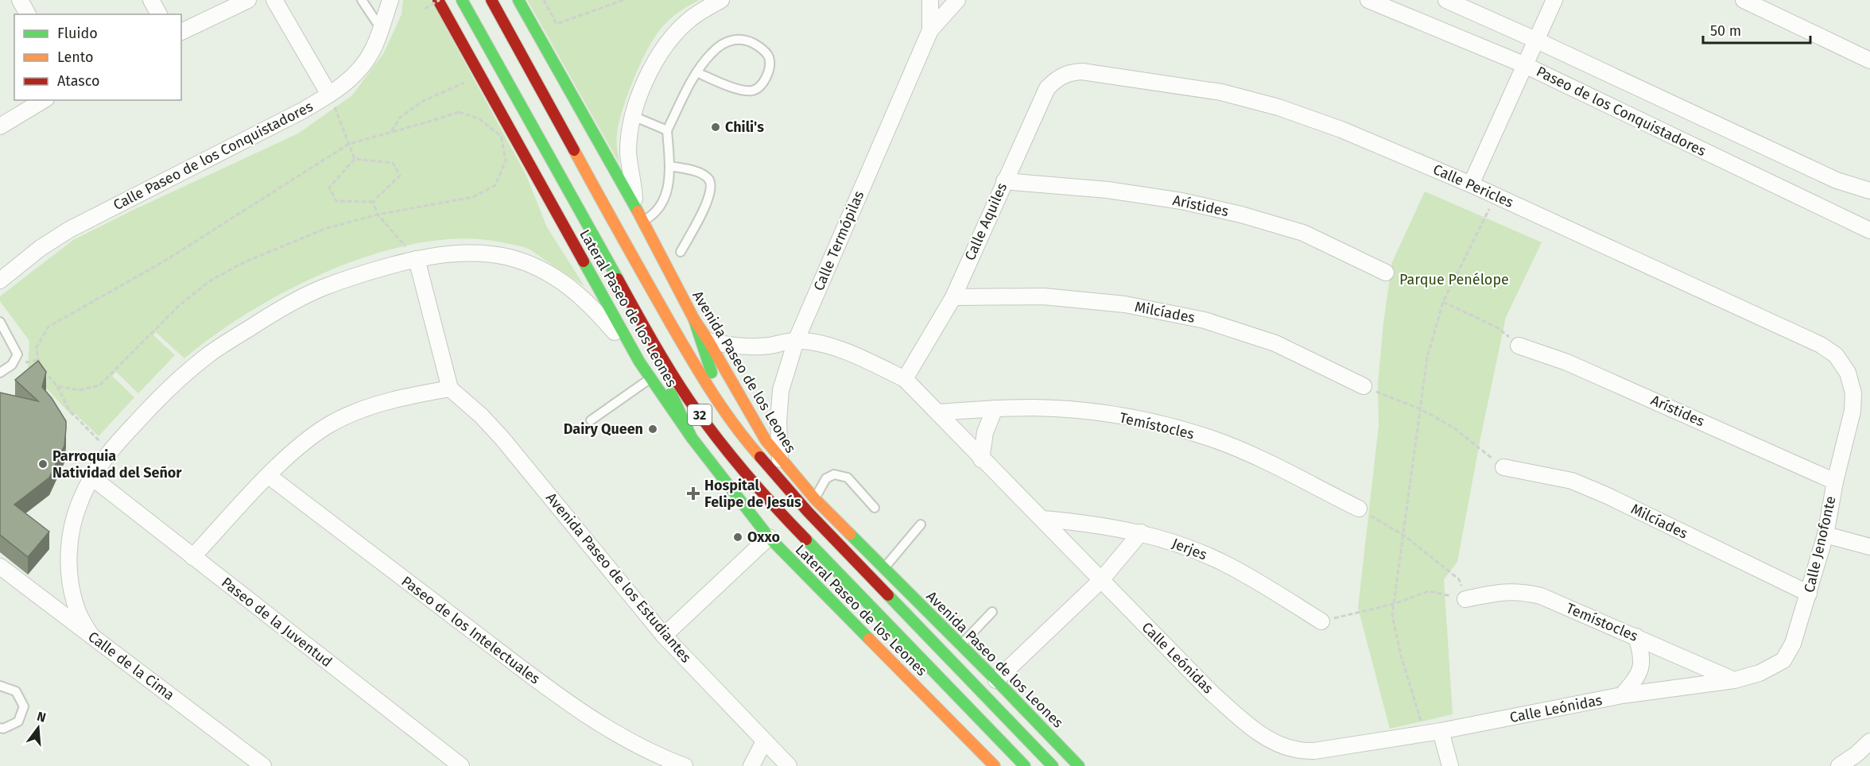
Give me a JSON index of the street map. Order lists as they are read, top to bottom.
{
  "streets": {
    "main road": ["Lateral Paseo de los Leones", "Avenida Paseo de los Leones", "32"],
    "street": [
      "Paseo de los Conquistadores",
      "Calle Paseo de los Conquistadores",
      "Calle Pericles",
      "Arístides",
      "Calle Aquiles",
      "Calle Termópilas",
      "Milcíades",
      "Temístocles",
      "Calle Jenofonte",
      "Jerjes",
      "Avenida Paseo de los Estudiantes",
      "Paseo de la Juventud",
      "Paseo de los Intelectuales",
      "Calle Leónidas",
      "Calle de la Cima"
    ]
  },
  "crossings": [
    ["Calle Pericles", "Calle Aquiles"],
    ["Calle Pericles", "Calle Jenofonte"],
    ["Arístides", "Calle Aquiles"],
    ["Arístides", "Calle Jenofonte"],
    ["Calle Aquiles", "Milcíades"],
    ["Calle Aquiles", "Calle Leónidas"],
    ["Calle Termópilas", "Avenida Paseo de los Leones"],
    ["Calle Termópilas", "Calle Leónidas"],
    ["Milcíades", "Calle Jenofonte"],
    ["Avenida Paseo de los Leones", "Calle Leónidas"],
    ["Temístocles", "Calle Jenofonte"],
    ["Temístocles", "Calle Leónidas"],
    ["Calle Jenofonte", "Calle Leónidas"],
    ["Jerjes", "Calle Leónidas"]
  ],
  "parks": ["Parque Penélope"],
  "places": {
    "other": [
      "Chili's",
      "Dairy Queen",
      "Parroquia Natividad del Señor",
      "Oxxo"
    ],
    "health": ["Hospital Felipe de Jesús"]
  },
  "legend": ["Fluido", "Lento", "Atasco"],
  "scale_bar": "50 m",
  "north": "top"
}
